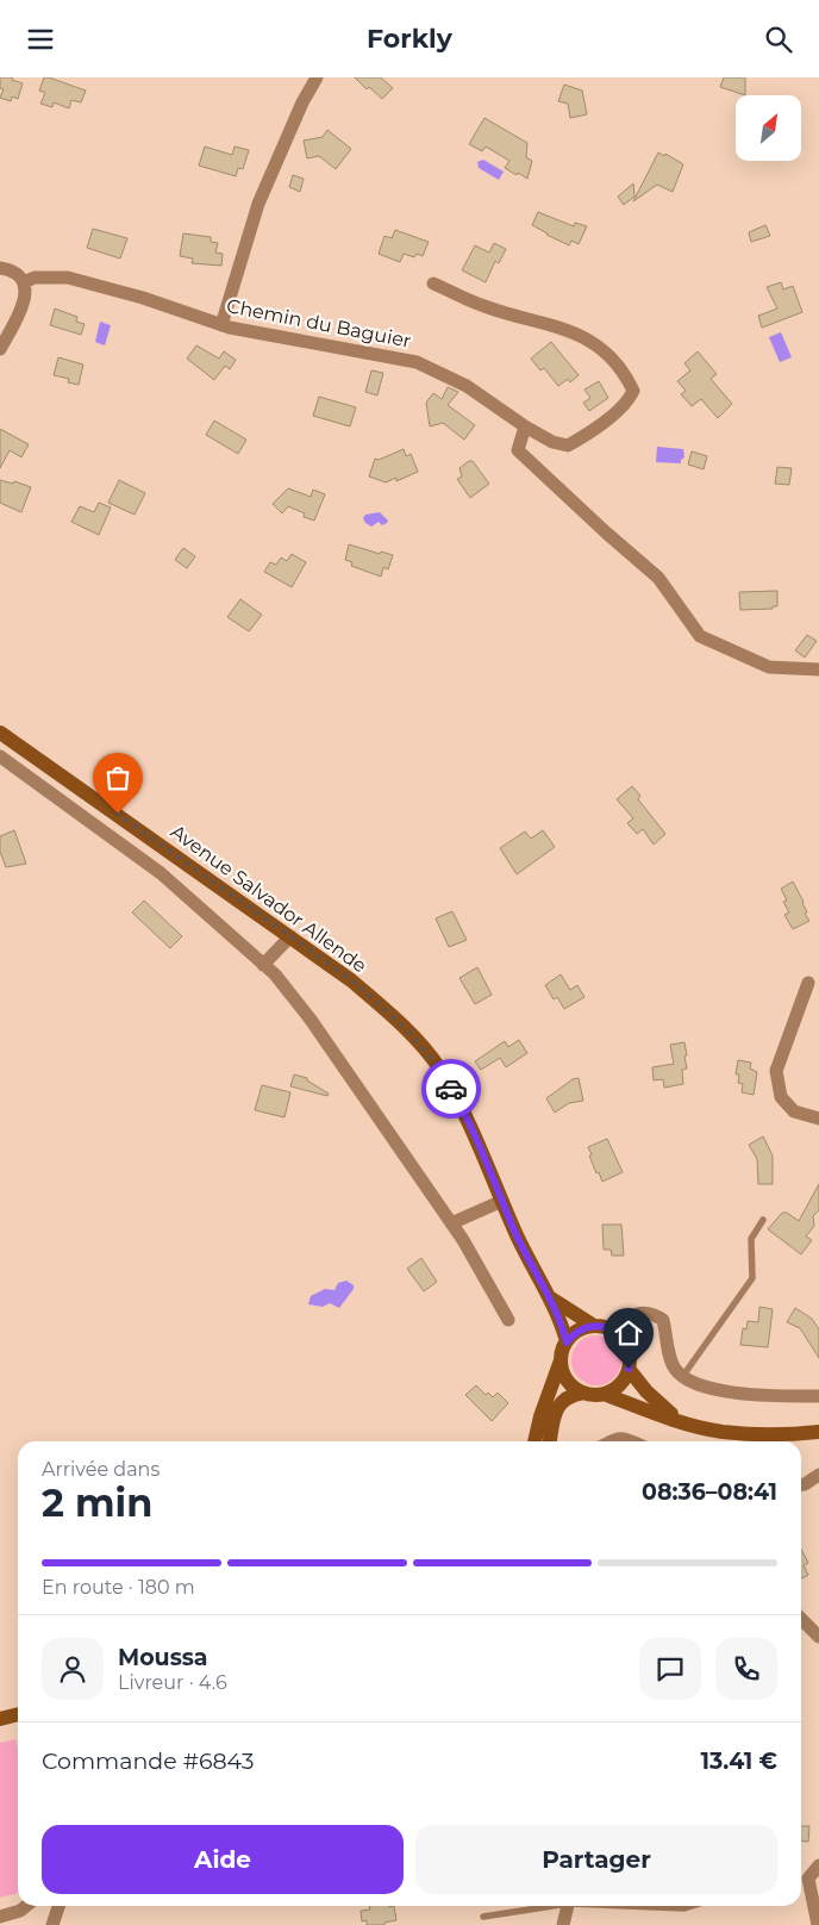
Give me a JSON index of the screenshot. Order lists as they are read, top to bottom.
{
  "streets": {
    "main road": ["Avenue Salvador Allende"],
    "street": ["Chemin du Baguier"]
  },
  "north": "top right",
  "page": {
    "header": "Forkly",
    "heading": ["2 min", "Arrivée dans", "08:36–08:41"],
    "panel": [
      "Moussa",
      "Livreur · 4.6",
      "Commande #6843",
      "13.41 €"
    ],
    "bar": "En route · 180 m",
    "buttons": ["Aide", "Partager"]
  }
}
